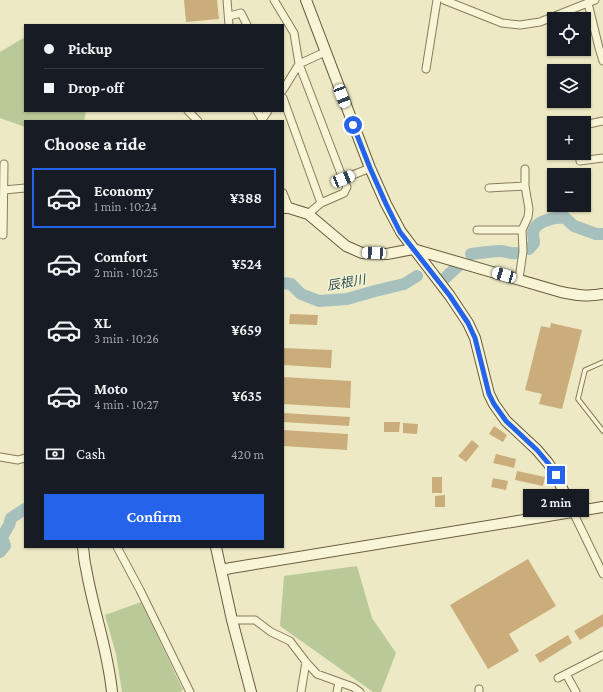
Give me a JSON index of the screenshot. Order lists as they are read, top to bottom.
{
  "water": ["辰根川"],
  "page": {
    "map_buttons": ["+", "−"],
    "banner": ["Pickup", "Drop-off"],
    "heading": "Choose a ride",
    "list": [
      {
        "name": "Economy",
        "note": "1 min · 10:24",
        "value": "¥388"
      },
      {
        "name": "Comfort",
        "note": "2 min · 10:25",
        "value": "¥524"
      },
      {
        "name": "XL",
        "note": "3 min · 10:26",
        "value": "¥659"
      },
      {
        "name": "Moto",
        "note": "4 min · 10:27",
        "value": "¥635"
      }
    ],
    "pay": ["Cash", "420 m"],
    "buttons": "Confirm",
    "bubble": "2 min"
  }
}
